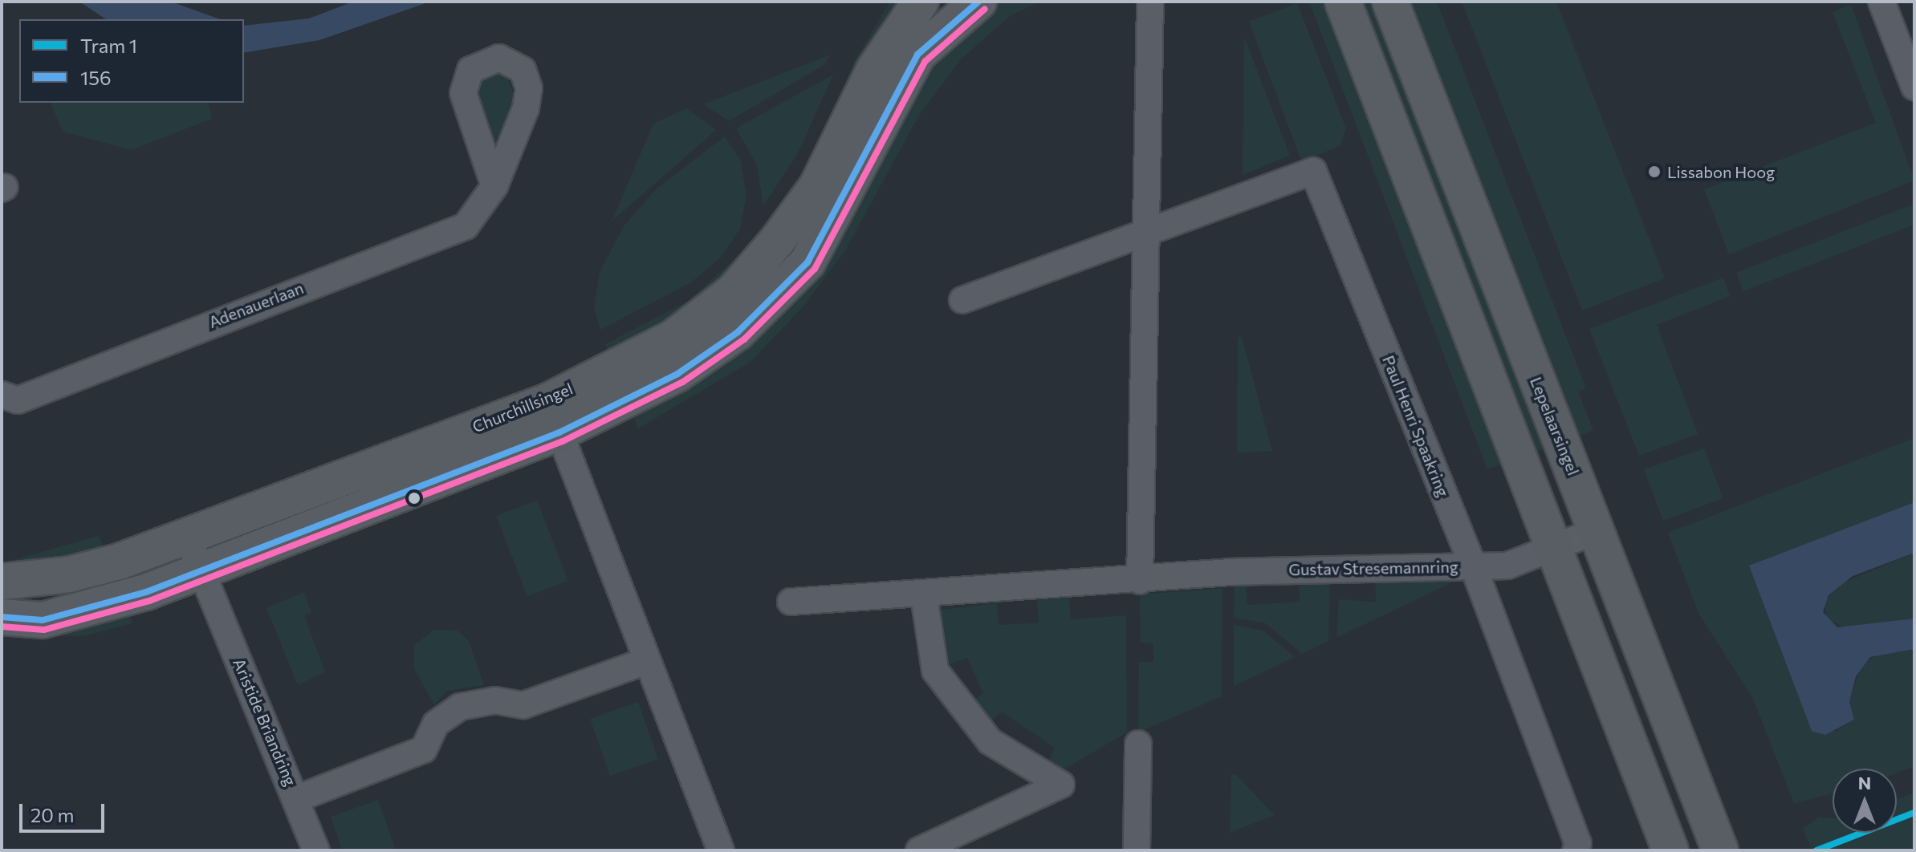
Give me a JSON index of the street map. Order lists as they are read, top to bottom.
{
  "streets": {
    "street": [
      "Adenauerlaan",
      "Churchillsingel",
      "Paul Henri Spaakring",
      "Lepelaarsingel",
      "Gustav Stresemannring",
      "Aristide Briandring"
    ]
  },
  "crossings": [
    ["Churchillsingel", "Aristide Briandring"],
    ["Paul Henri Spaakring", "Gustav Stresemannring"],
    ["Lepelaarsingel", "Gustav Stresemannring"]
  ],
  "places": ["Lissabon Hoog"],
  "lines": ["transit line 156", "tram line 1"],
  "legend": ["Tram 1", "156"],
  "scale_bar": "20 m",
  "north": "top"
}
